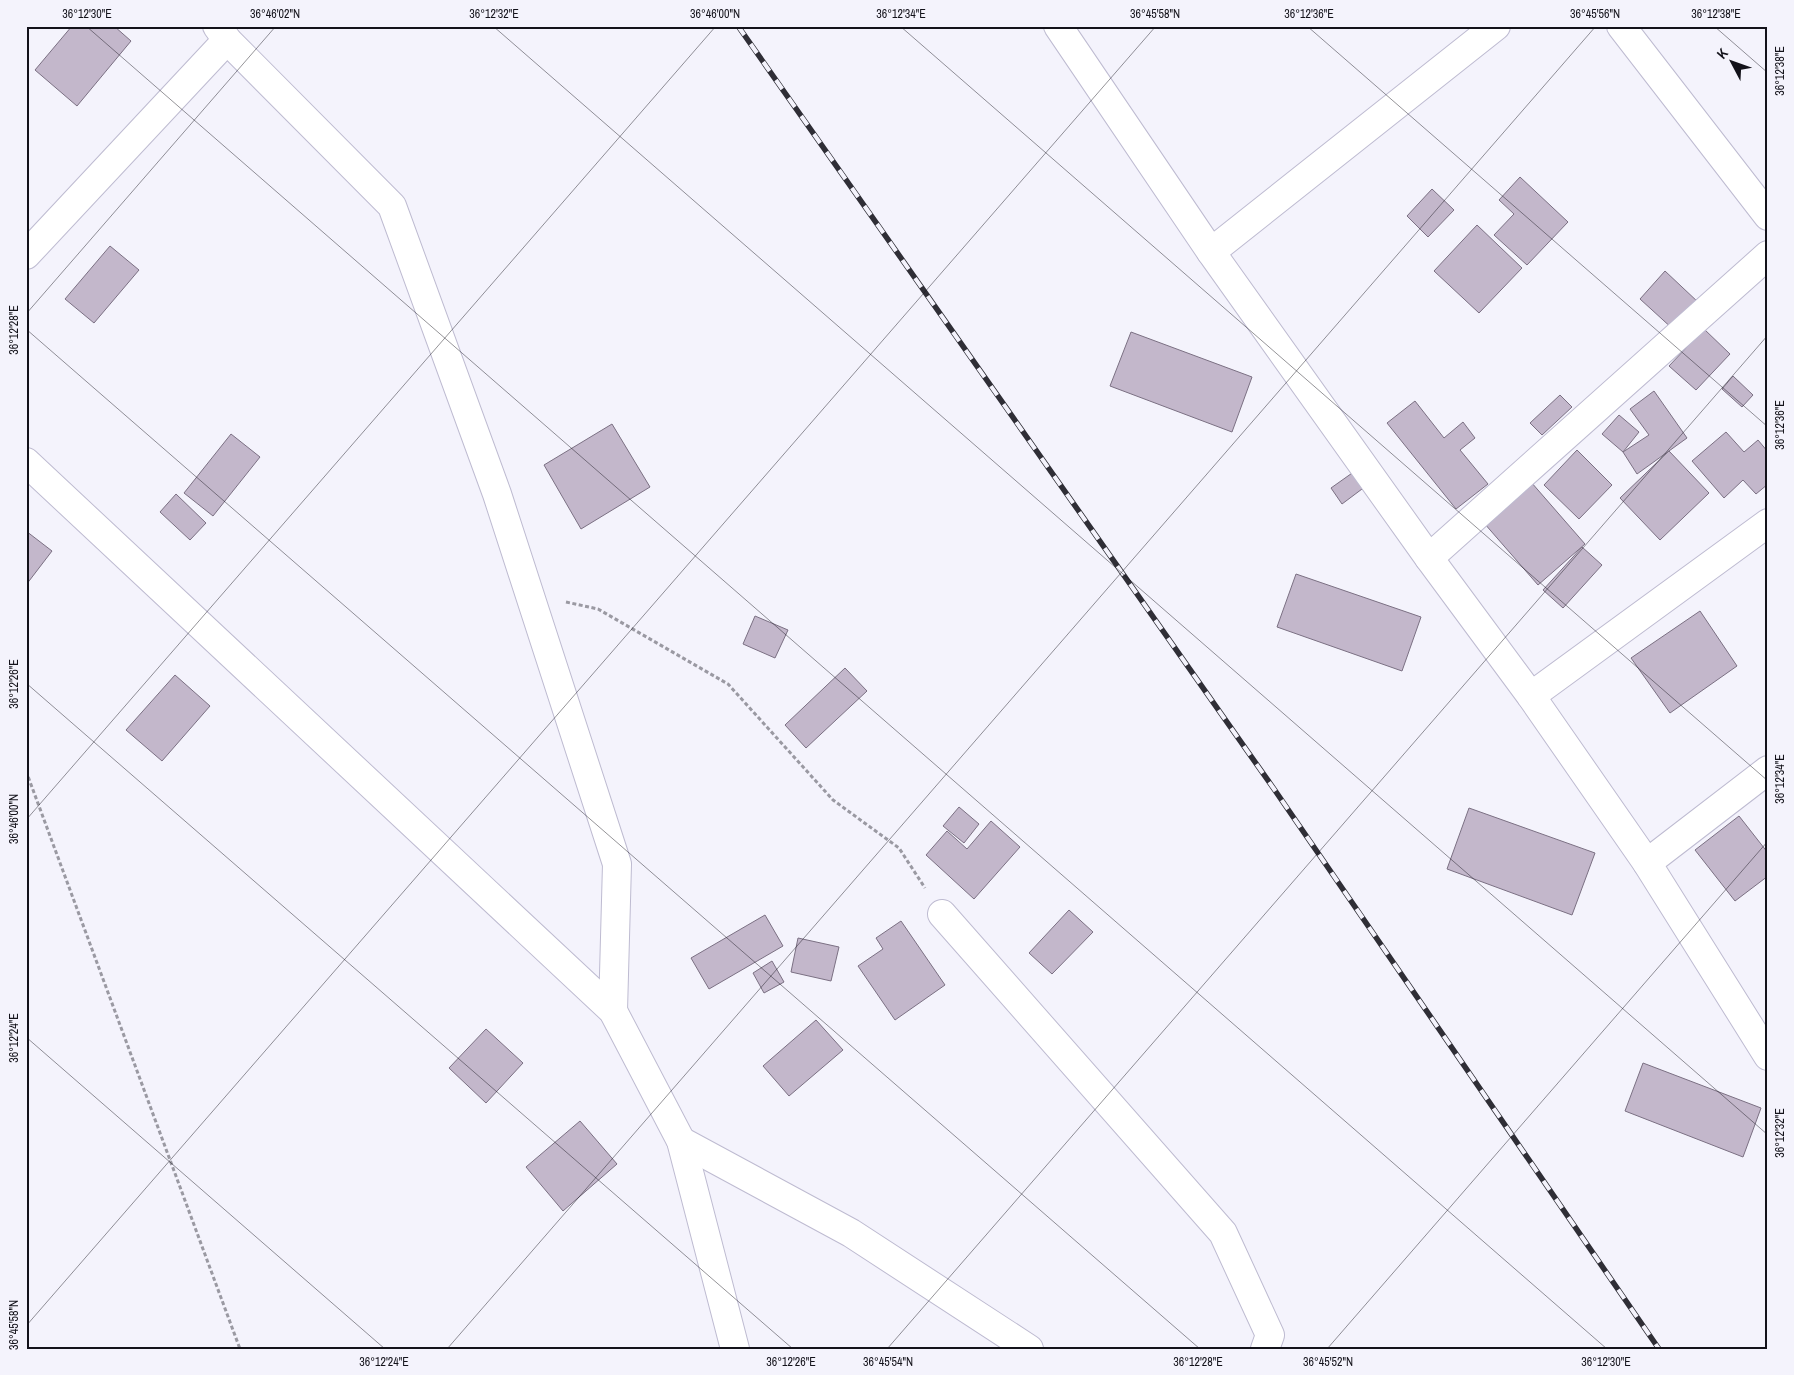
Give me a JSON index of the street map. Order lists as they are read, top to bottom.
{
  "north": "top left",
  "coordinates": [
    "36°12'30\"E",
    "36°46'02\"N",
    "36°12'32\"E",
    "36°46'00\"N",
    "36°12'34\"E",
    "36°45'58\"N",
    "36°12'36\"E",
    "36°45'56\"N",
    "36°12'38\"E",
    "36°12'28\"E",
    "36°12'26\"E",
    "36°12'24\"E",
    "36°45'54\"N",
    "36°45'52\"N"
  ]
}
